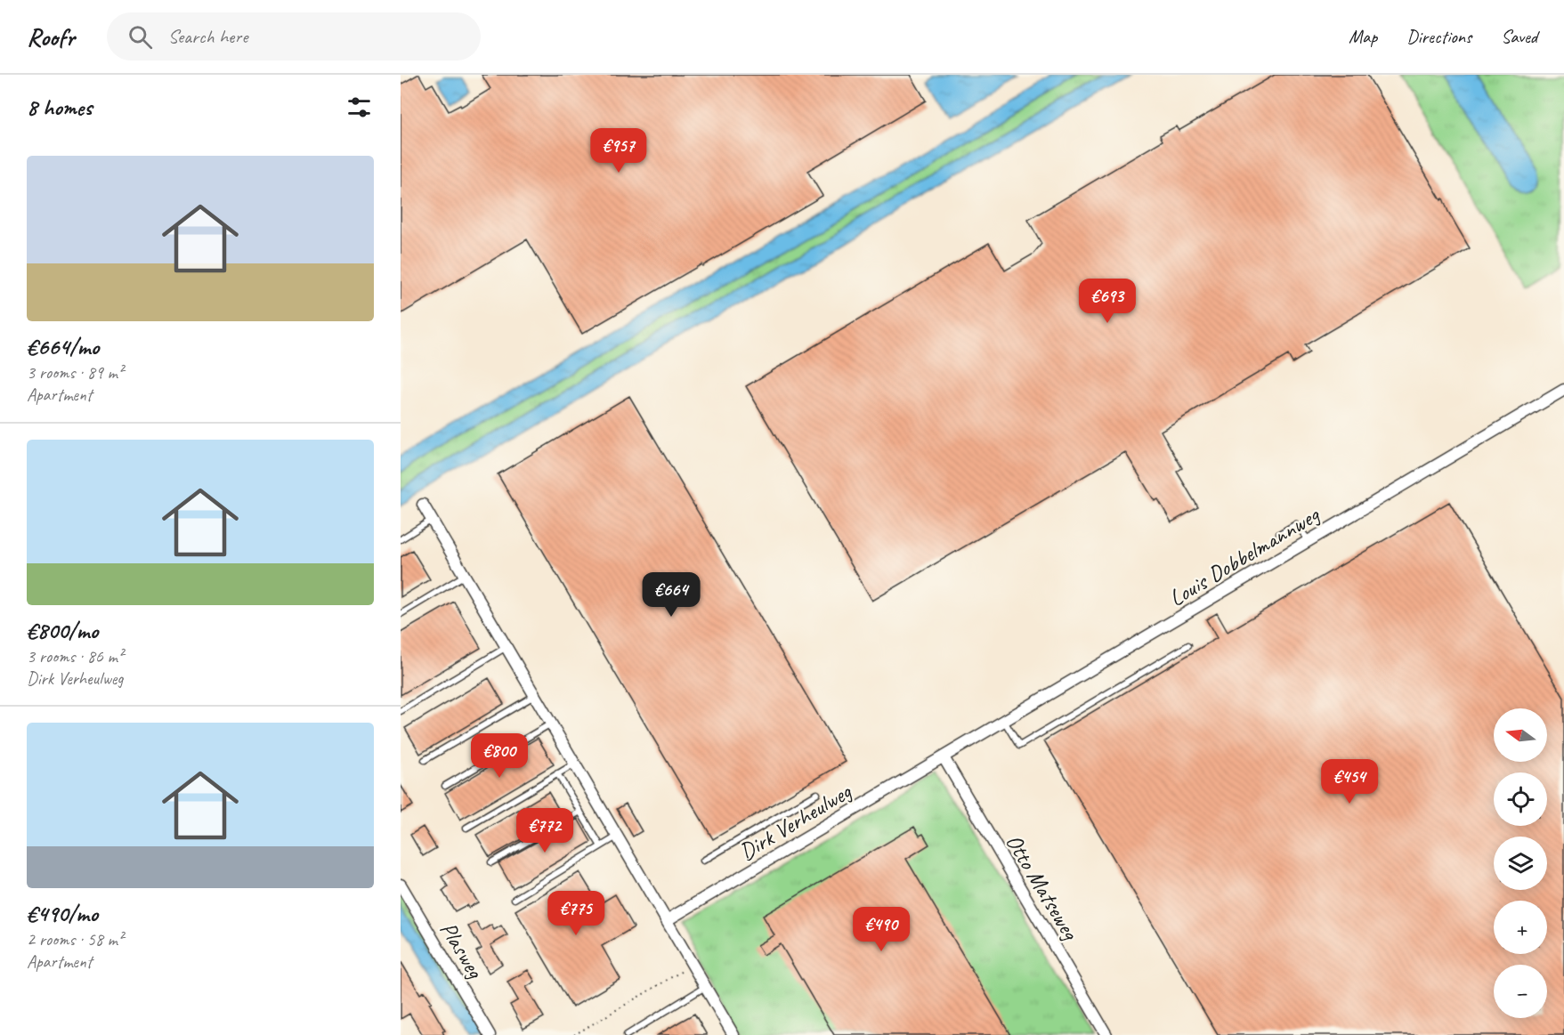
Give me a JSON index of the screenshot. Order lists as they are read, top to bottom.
{
  "streets": {
    "street": [
      "Louis Dobbelmannweg",
      "Dirk Verheulweg",
      "Otto Matseweg",
      "Plasweg"
    ]
  },
  "crossings": [
    ["Louis Dobbelmannweg", "Dirk Verheulweg"],
    ["Louis Dobbelmannweg", "Otto Matseweg"],
    ["Dirk Verheulweg", "Otto Matseweg"]
  ],
  "north": "left",
  "page": {
    "header": "Roofr",
    "search": "Search here",
    "nav": ["Map", "Directions", "Saved"],
    "heading": "8 homes",
    "price": [
      "€957",
      "€693",
      "€664",
      "€800",
      "€454",
      "€772",
      "€775",
      "€490"
    ],
    "list": [
      {
        "name": "€664/mo",
        "note": "3 rooms · 89 m² · Apartment"
      },
      {
        "name": "€800/mo",
        "note": "3 rooms · 86 m² · Dirk Verheulweg"
      },
      {
        "name": "€490/mo",
        "note": "2 rooms · 58 m² · Apartment"
      }
    ],
    "map_buttons": ["+", "−"]
  }
}
